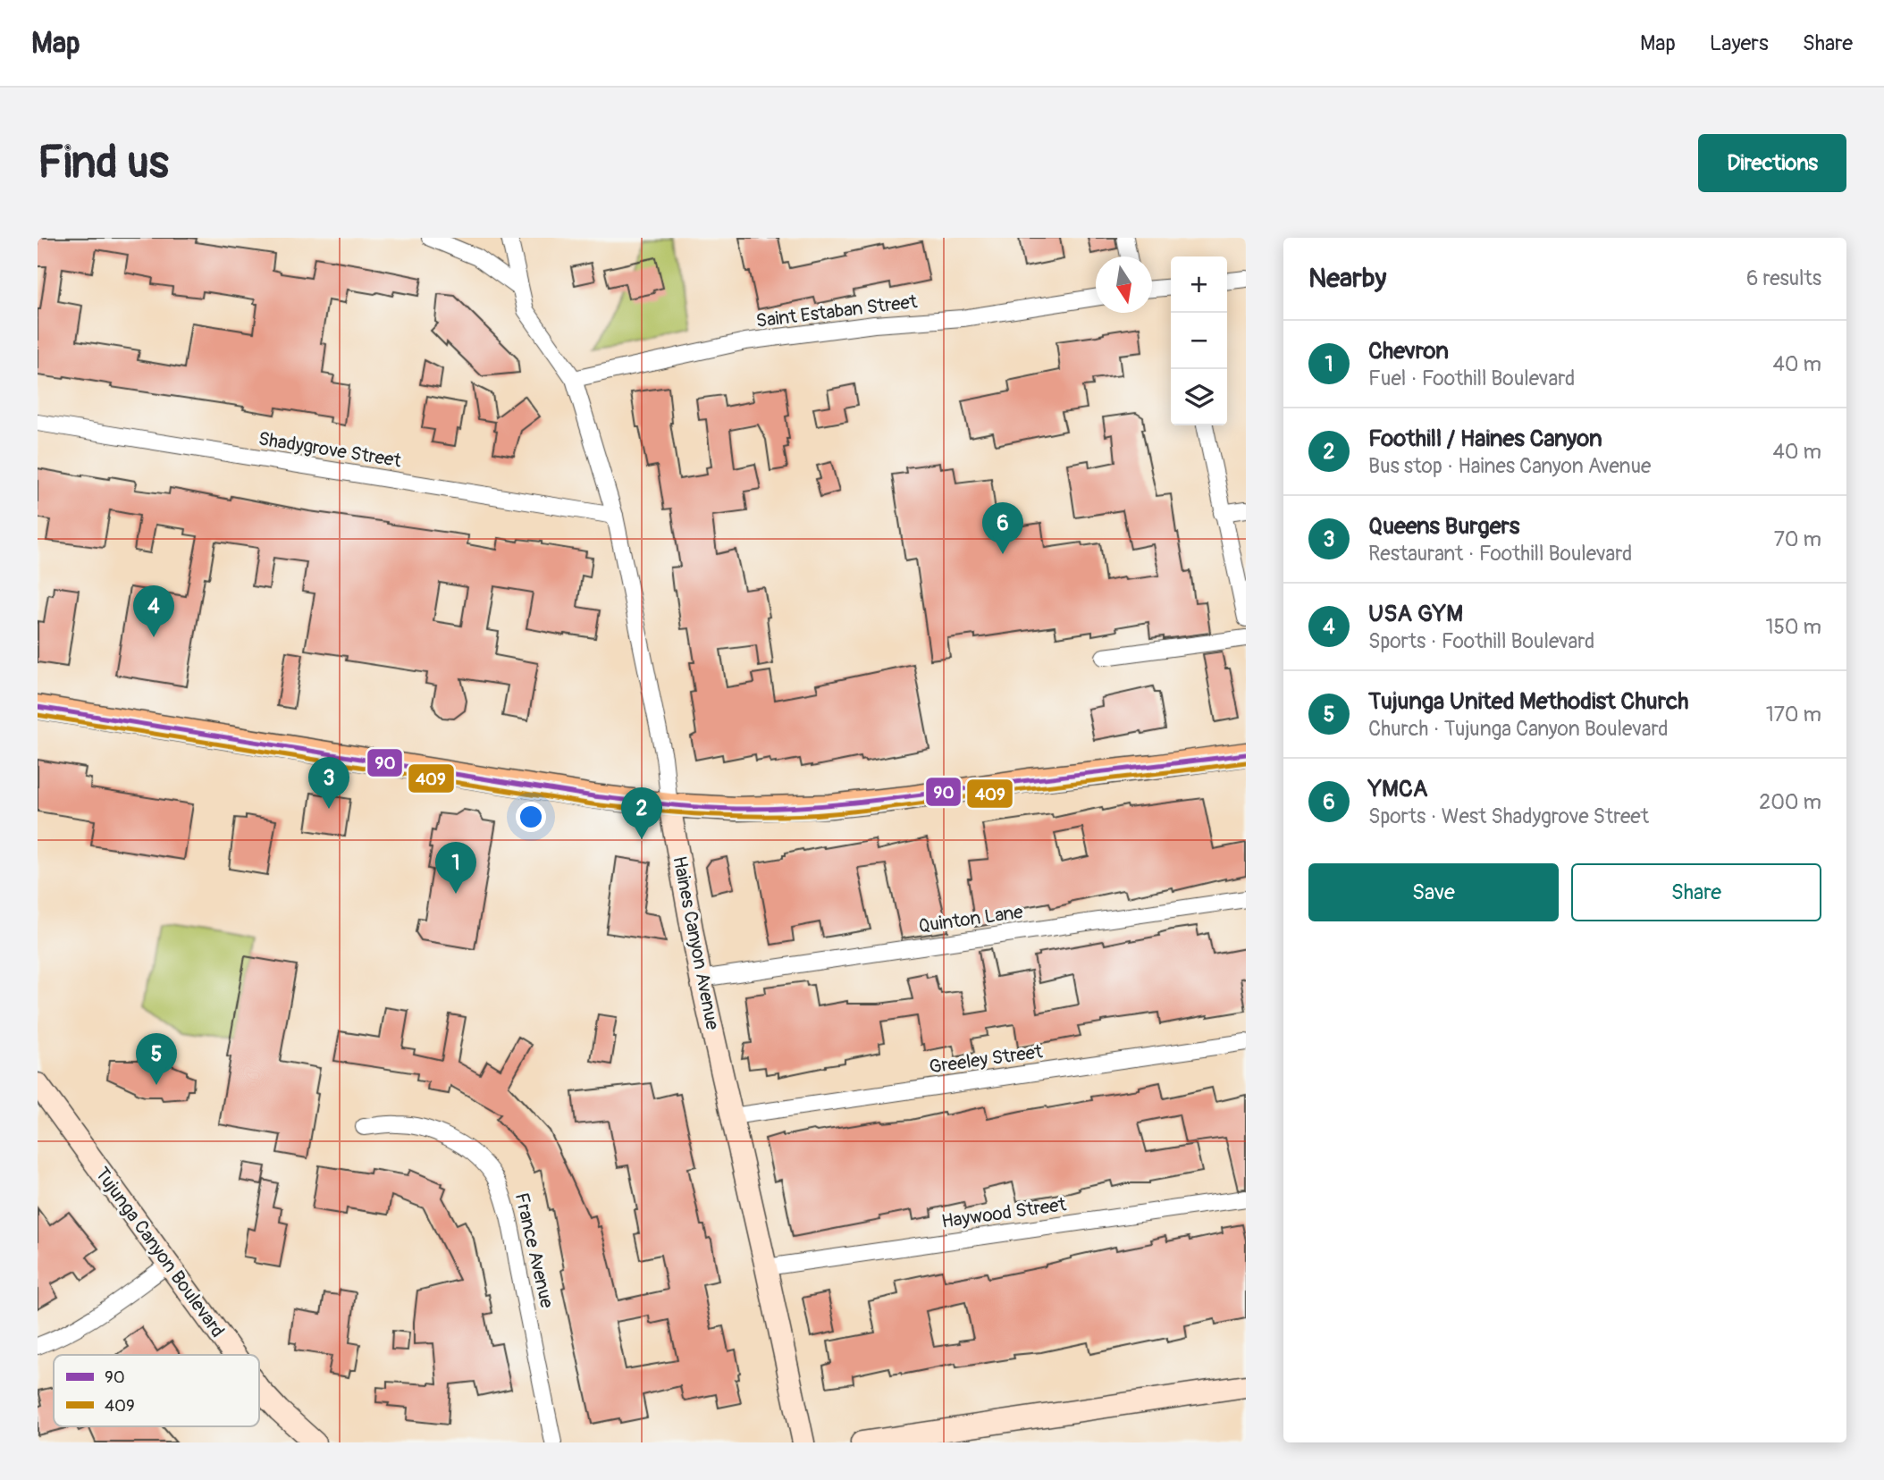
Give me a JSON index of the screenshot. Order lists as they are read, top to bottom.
{
  "streets": {
    "main road": ["Haines Canyon Avenue", "Tujunga Canyon Boulevard"],
    "street": [
      "Saint Estaban Street",
      "Shadygrove Street",
      "Quinton Lane",
      "Greeley Street",
      "Haywood Street",
      "France Avenue"
    ]
  },
  "crossings": [
    ["Saint Estaban Street", "Haines Canyon Avenue"],
    ["Shadygrove Street", "Haines Canyon Avenue"],
    ["Quinton Lane", "Haines Canyon Avenue"],
    ["Haines Canyon Avenue", "Greeley Street"],
    ["Haines Canyon Avenue", "Haywood Street"]
  ],
  "lines": ["transit line 90", "transit line 409"],
  "legend": ["90", "409"],
  "north": "bottom",
  "page": {
    "header": "Map",
    "nav": ["Map", "Layers", "Share"],
    "buttons": [
      "Directions",
      ["Save", "Share"]
    ],
    "title": "Find us",
    "heading": ["Nearby", "6 results"],
    "map_buttons": ["+", "−"],
    "list": [
      {
        "mark": "1",
        "name": "Chevron",
        "note": "Fuel · Foothill Boulevard",
        "value": "40 m"
      },
      {
        "mark": "2",
        "name": "Foothill / Haines Canyon",
        "note": "Bus stop · Haines Canyon Avenue",
        "value": "40 m"
      },
      {
        "mark": "3",
        "name": "Queens Burgers",
        "note": "Restaurant · Foothill Boulevard",
        "value": "70 m"
      },
      {
        "mark": "4",
        "name": "USA GYM",
        "note": "Sports · Foothill Boulevard",
        "value": "150 m"
      },
      {
        "mark": "5",
        "name": "Tujunga United Methodist Church",
        "note": "Church · Tujunga Canyon Boulevard",
        "value": "170 m"
      },
      {
        "mark": "6",
        "name": "YMCA",
        "note": "Sports · West Shadygrove Street",
        "value": "200 m"
      }
    ],
    "pins": [
      "6",
      "4",
      "3",
      "2",
      "1",
      "5"
    ]
  }
}
